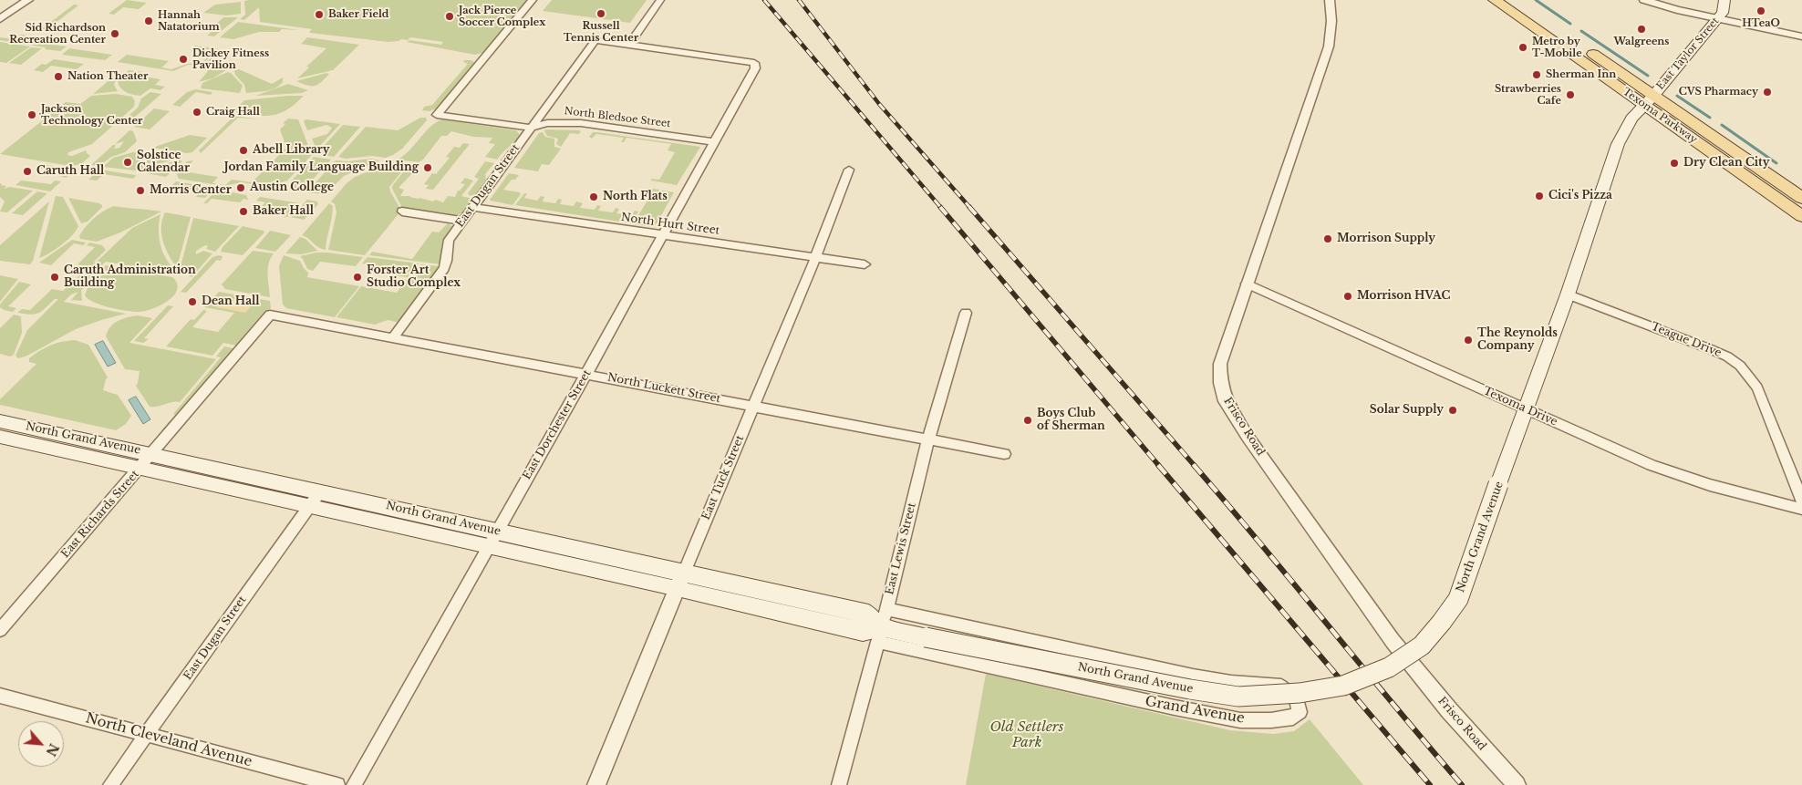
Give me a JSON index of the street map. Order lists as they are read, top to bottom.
{
  "streets": {
    "main road": ["East Taylor Street", "Texoma Parkway", "North Grand Avenue"],
    "street": [
      "North Bledsoe Street",
      "East Dugan Street",
      "North Hurt Street",
      "Teague Drive",
      "North Luckett Street",
      "Texoma Drive",
      "East Dorchester Street",
      "Frisco Road",
      "East Tuck Street",
      "East Richards Street",
      "East Lewis Street",
      "Grand Avenue",
      "North Cleveland Avenue"
    ]
  },
  "crossings": [
    ["East Taylor Street", "Texoma Parkway"],
    ["East Taylor Street", "North Grand Avenue"],
    ["Texoma Parkway", "North Grand Avenue"],
    ["North Bledsoe Street", "East Dugan Street"],
    ["North Bledsoe Street", "East Dorchester Street"],
    ["East Dugan Street", "North Hurt Street"],
    ["East Dugan Street", "North Luckett Street"],
    ["East Dugan Street", "East Dorchester Street"],
    ["East Dugan Street", "North Grand Avenue"],
    ["East Dugan Street", "North Cleveland Avenue"],
    ["North Hurt Street", "East Dorchester Street"],
    ["North Hurt Street", "East Tuck Street"],
    ["Teague Drive", "North Grand Avenue"],
    ["North Luckett Street", "East Dorchester Street"],
    ["North Luckett Street", "East Tuck Street"],
    ["North Luckett Street", "East Richards Street"],
    ["North Luckett Street", "East Lewis Street"],
    ["Texoma Drive", "Frisco Road"],
    ["Texoma Drive", "North Grand Avenue"],
    ["East Dorchester Street", "North Grand Avenue"],
    ["North Grand Avenue", "East Tuck Street"],
    ["North Grand Avenue", "East Richards Street"],
    ["North Grand Avenue", "East Lewis Street"],
    ["North Grand Avenue", "Grand Avenue"],
    ["East Lewis Street", "Grand Avenue"]
  ],
  "parks": ["Old Settlers Park"],
  "places": [
    "HTeaO",
    "Russell Tennis Center",
    "Baker Field",
    "Jack Pierce Soccer Complex",
    "Hannah Natatorium",
    "Walgreens",
    "Sid Richardson Recreation Center",
    "Metro by T-Mobile",
    "Dickey Fitness Pavilion",
    "Sherman Inn",
    "Nation Theater",
    "CVS Pharmacy",
    "Strawberries Cafe",
    "Craig Hall",
    "Jackson Technology Center",
    "Abell Library",
    "Solstice Calendar",
    "Dry Clean City",
    "Jordan Family Language Building",
    "Caruth Hall",
    "Austin College",
    "Morris Center",
    "Cici's Pizza",
    "North Flats",
    "Baker Hall",
    "Morrison Supply",
    "Caruth Administration Building",
    "Forster Art Studio Complex",
    "Morrison HVAC",
    "Dean Hall",
    "The Reynolds Company",
    "Solar Supply",
    "Boys Club of Sherman"
  ],
  "north": "bottom right"
}
